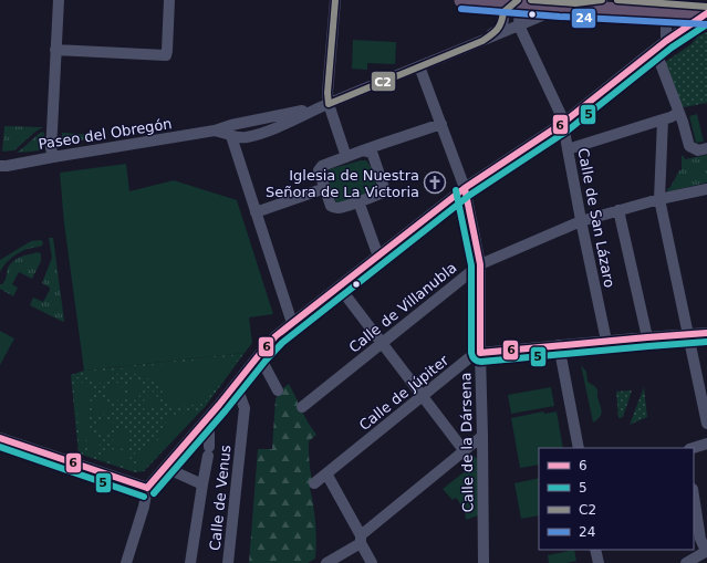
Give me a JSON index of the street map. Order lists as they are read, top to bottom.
{
  "streets": {
    "street": [
      "Paseo del Obregón",
      "Calle de San Lázaro",
      "Calle de Villanubla",
      "Calle de Júpiter",
      "Calle de la Dársena",
      "Calle de Venus"
    ]
  },
  "crossings": [
    ["Calle de San Lázaro", "Calle de Villanubla"],
    ["Calle de San Lázaro", "Calle de Júpiter"],
    ["Calle de Villanubla", "Calle de la Dársena"],
    ["Calle de Júpiter", "Calle de la Dársena"]
  ],
  "places": {
    "church": ["Iglesia de Nuestra Señora de La Victoria"]
  },
  "lines": [
    "transit line C2",
    "transit line 24",
    "transit line 6",
    "transit line 5"
  ],
  "legend": [
    "6",
    "5",
    "C2",
    "24"
  ]
}
